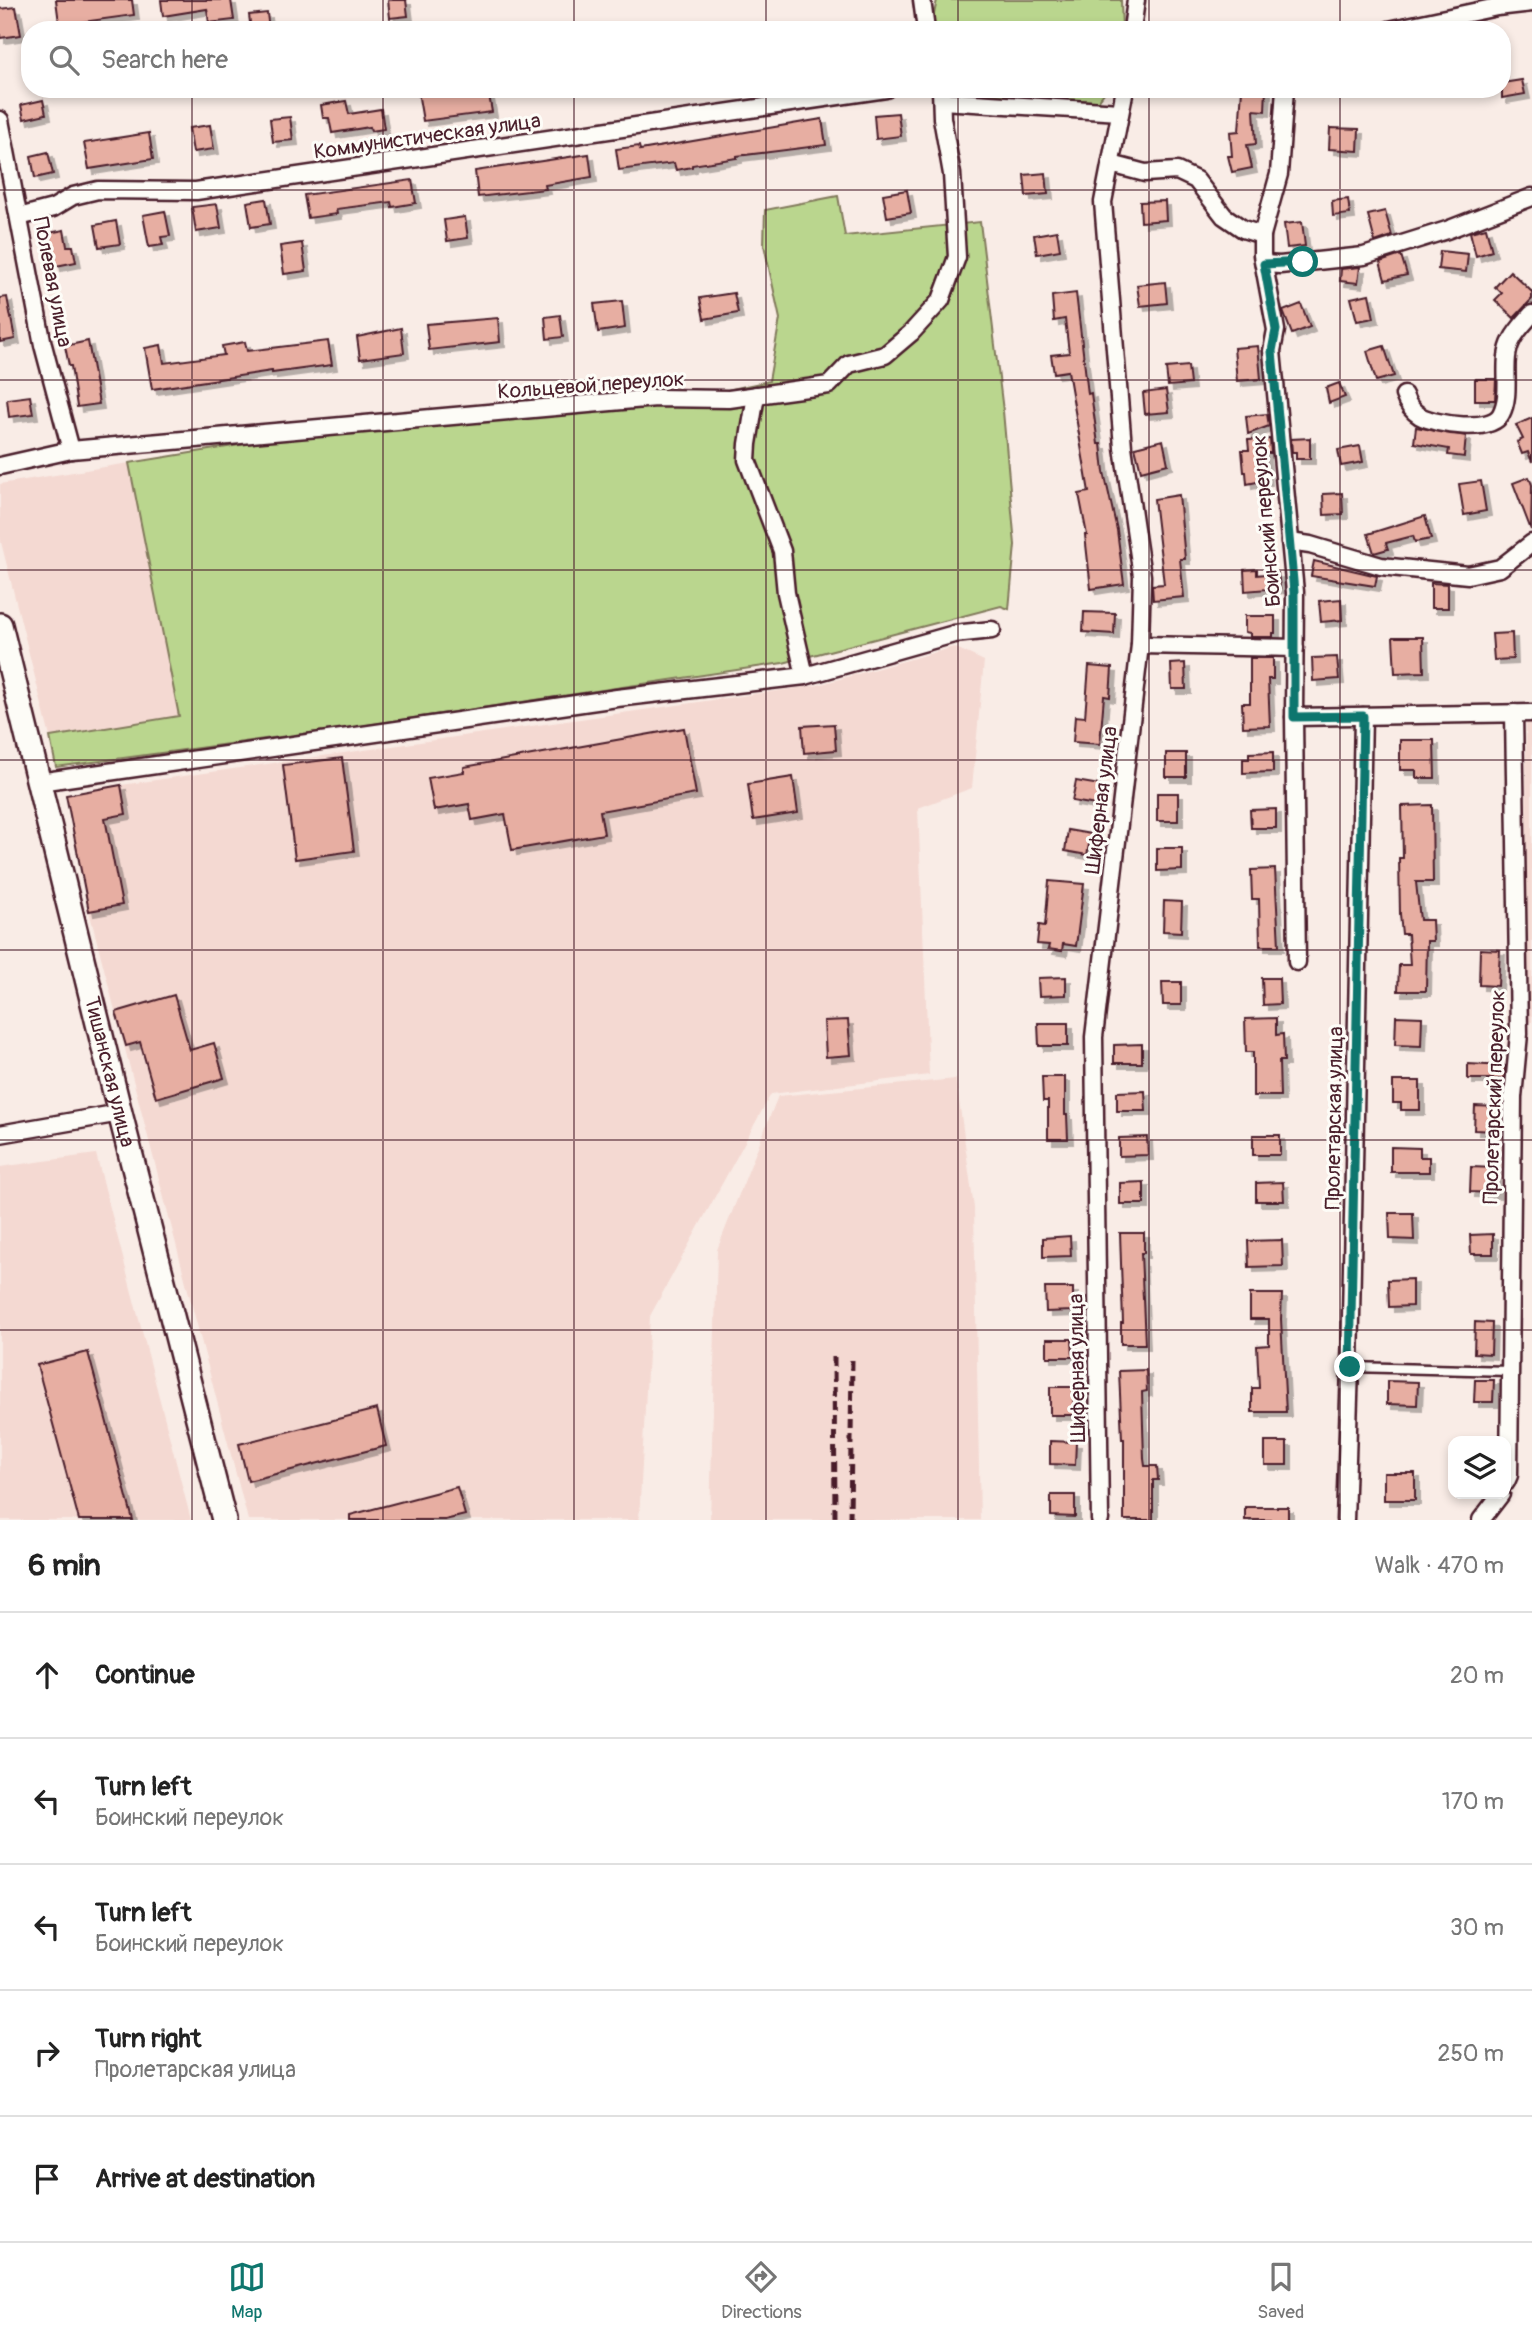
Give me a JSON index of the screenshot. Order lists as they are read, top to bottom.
{
  "streets": {
    "main road": ["Тишанская улица"],
    "street": [
      "Коммунистическая улица",
      "Полевая улица",
      "Кольцевой переулок",
      "Боинский переулок",
      "Шиферная улица",
      "Пролетарский переулок",
      "Пролетарская улица"
    ]
  },
  "crossings": [
    ["Коммунистическая улица", "Полевая улица"],
    ["Полевая улица", "Кольцевой переулок"]
  ],
  "page": {
    "search": "Search here",
    "heading": ["6 min", "Walk · 470 m"],
    "list": [
      ["Continue", "20 m"],
      ["Turn left", "Боинский переулок", "170 m"],
      ["Turn left", "Боинский переулок", "30 m"],
      ["Turn right", "Пролетарская улица", "250 m"],
      "Arrive at destination"
    ],
    "nav": ["Map", "Directions", "Saved"]
  }
}
